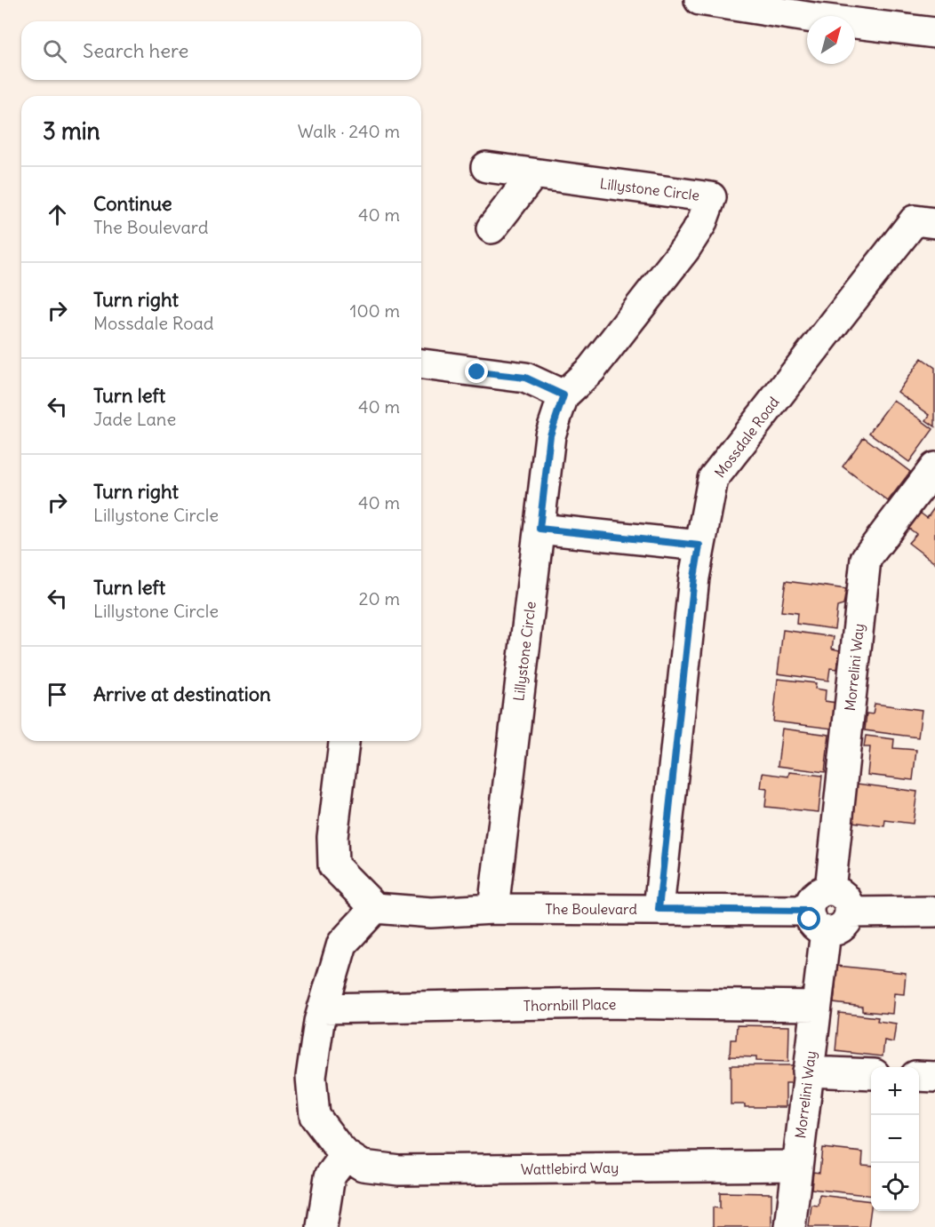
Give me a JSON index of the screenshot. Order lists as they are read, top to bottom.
{
  "streets": {
    "street": [
      "Lillystone Circle",
      "Mossdale Road",
      "Morrelini Way",
      "The Boulevard",
      "Thornbill Place",
      "Wattlebird Way"
    ]
  },
  "crossings": [
    ["Lillystone Circle", "The Boulevard"],
    ["Mossdale Road", "The Boulevard"],
    ["Morrelini Way", "The Boulevard"],
    ["Morrelini Way", "Thornbill Place"],
    ["Morrelini Way", "Wattlebird Way"]
  ],
  "north": "top right",
  "page": {
    "search": "Search here",
    "heading": ["3 min", "Walk · 240 m"],
    "list": [
      ["Continue", "The Boulevard", "40 m"],
      ["Turn right", "Mossdale Road", "100 m"],
      ["Turn left", "Jade Lane", "40 m"],
      ["Turn right", "Lillystone Circle", "40 m"],
      ["Turn left", "Lillystone Circle", "20 m"],
      "Arrive at destination"
    ],
    "map_buttons": ["+", "−"]
  }
}
